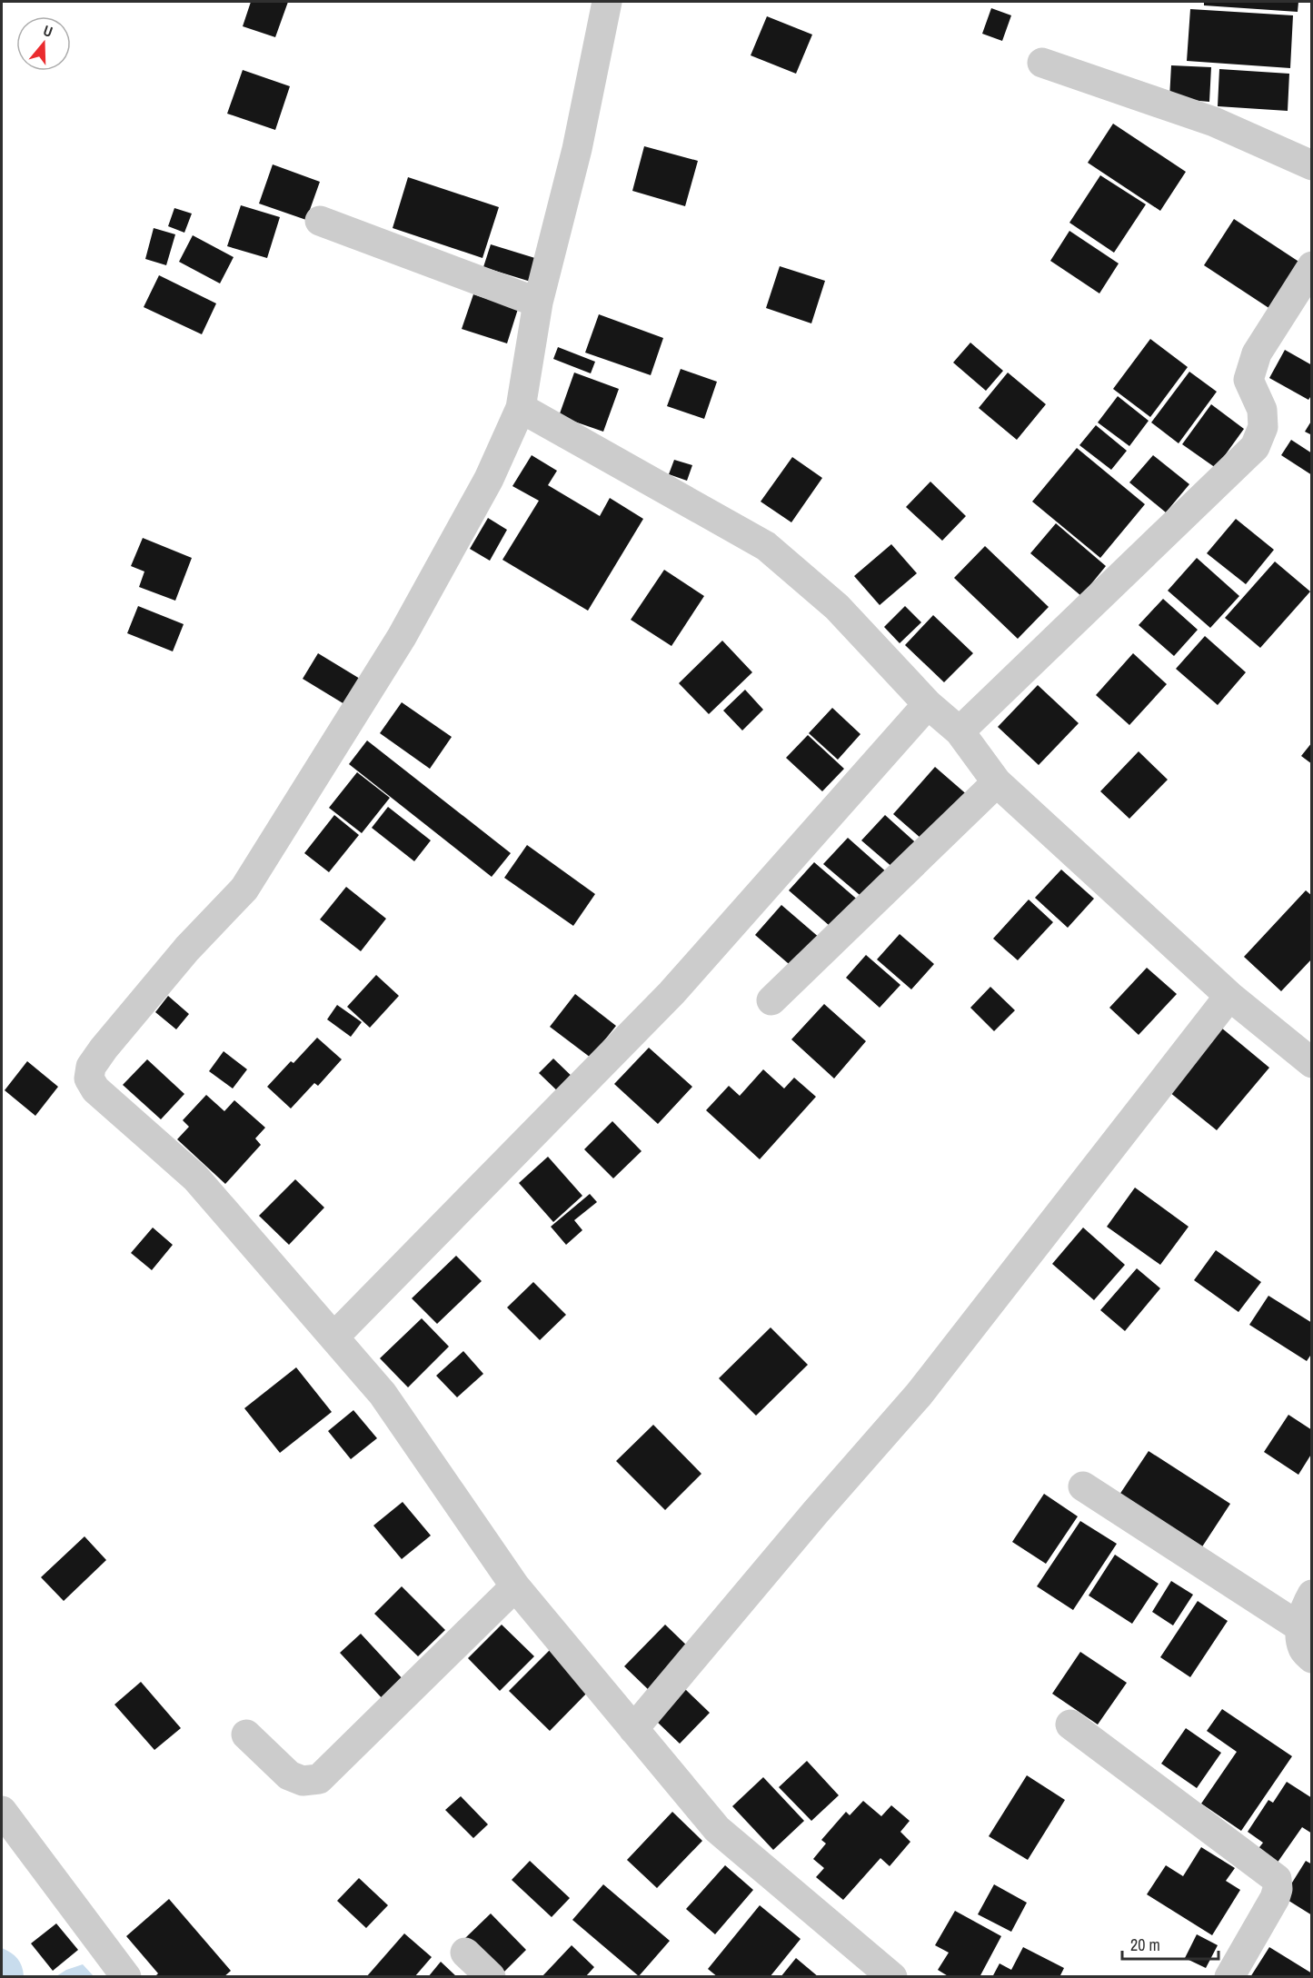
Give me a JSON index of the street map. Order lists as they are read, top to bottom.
{
  "scale_bar": "20 m",
  "north": "top"
}
